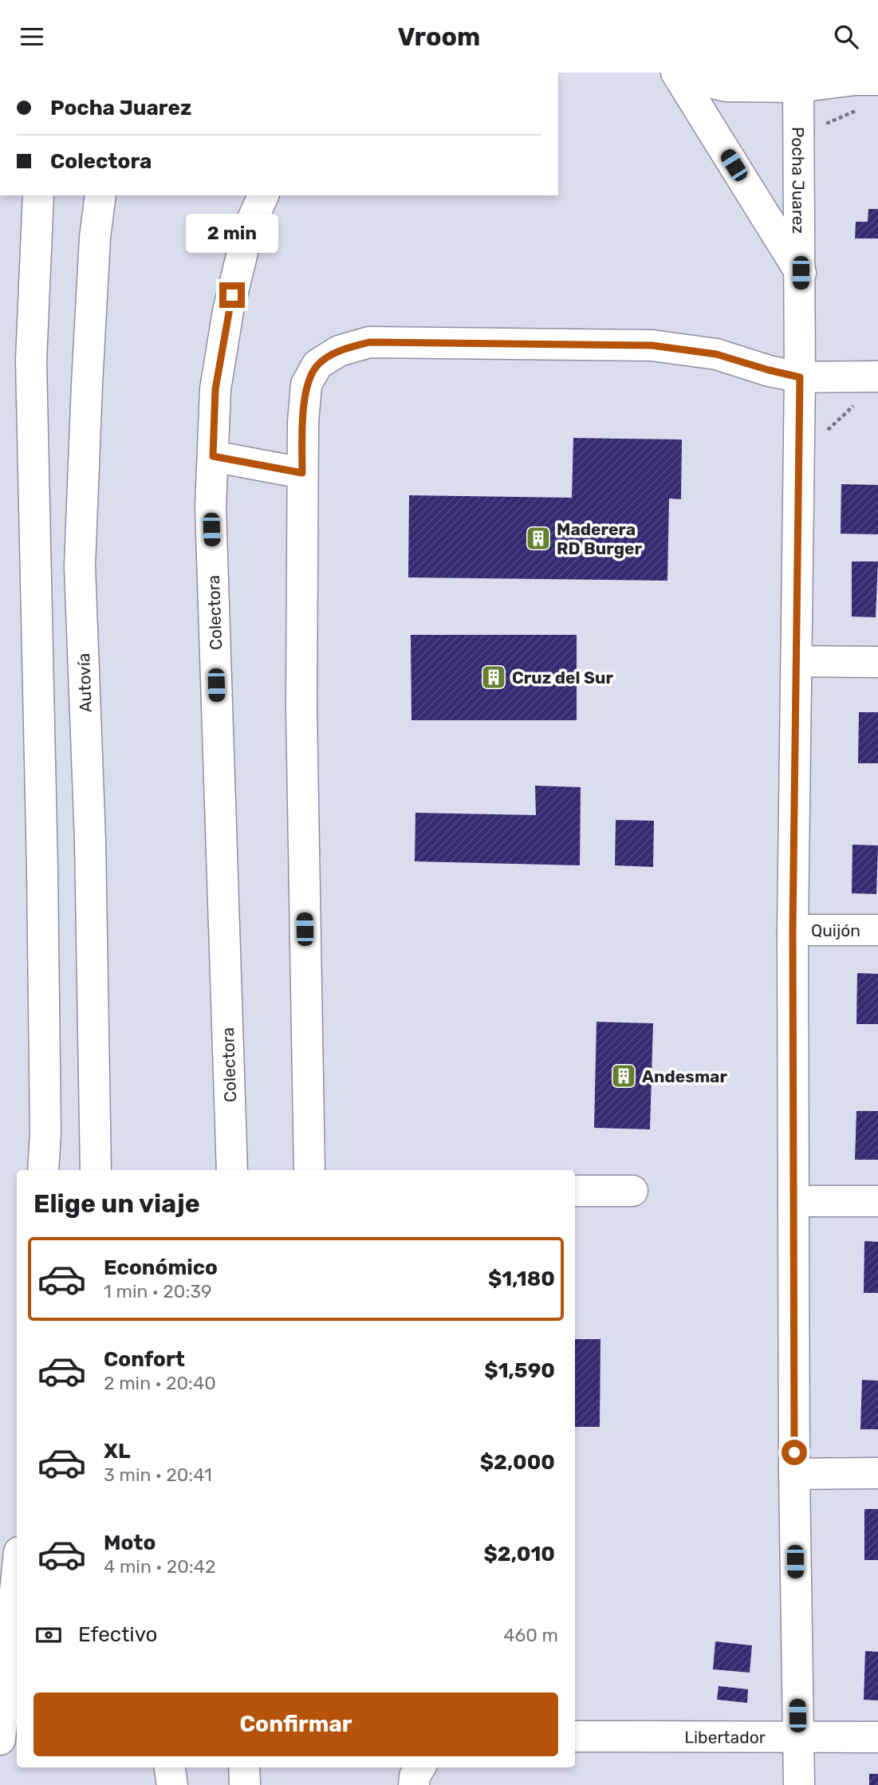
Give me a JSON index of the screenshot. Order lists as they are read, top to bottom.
{
  "streets": {
    "street": [
      "Pocha Juarez",
      "Colectora",
      "Autovía",
      "Quijón",
      "Libertador"
    ]
  },
  "crossings": [
    ["Pocha Juarez", "Quijón"],
    ["Pocha Juarez", "Libertador"]
  ],
  "places": {
    "building": ["Maderera RD Burger", "Cruz del Sur", "Andesmar"]
  },
  "page": {
    "header": "Vroom",
    "banner": ["Pocha Juarez", "Colectora"],
    "bubble": "2 min",
    "heading": "Elige un viaje",
    "list": [
      {
        "name": "Económico",
        "note": "1 min · 20:39",
        "value": "$1,180"
      },
      {
        "name": "Confort",
        "note": "2 min · 20:40",
        "value": "$1,590"
      },
      {
        "name": "XL",
        "note": "3 min · 20:41",
        "value": "$2,000"
      },
      {
        "name": "Moto",
        "note": "4 min · 20:42",
        "value": "$2,010"
      }
    ],
    "pay": ["Efectivo", "460 m"],
    "buttons": "Confirmar"
  }
}
